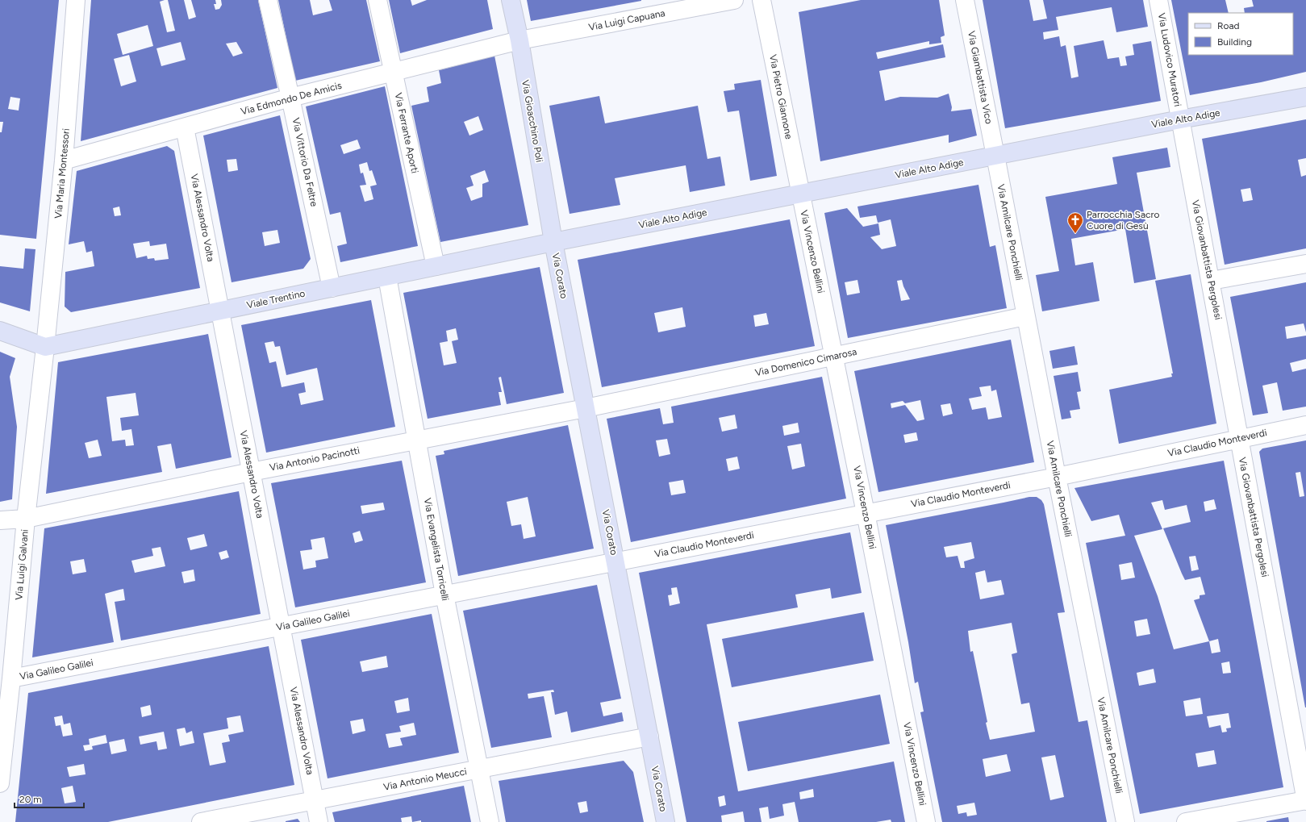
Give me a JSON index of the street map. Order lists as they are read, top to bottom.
{
  "streets": {
    "street": [
      "Via Luigi Capuana",
      "Via Ludovico Muratori",
      "Via Giambattista Vico",
      "Via Pietro Giannone",
      "Via Edmondo De Amicis",
      "Viale Alto Adige",
      "Via Gioacchino Poli",
      "Via Ferrante Aporti",
      "Via Vittorio Da Feltre",
      "Via Maria Montessori",
      "Via Alessandro Volta",
      "Via Amilcare Ponchielli",
      "Via Vincenzo Bellini",
      "Via Giovanbattista Pergolesi",
      "Via Corato",
      "Viale Trentino",
      "Via Domenico Cimarosa",
      "Via Claudio Monteverdi",
      "Via Antonio Pacinotti",
      "Via Evangelista Torricelli",
      "Via Luigi Galvani",
      "Via Galileo Galilei",
      "Via Antonio Meucci"
    ]
  },
  "crossings": [
    ["Via Luigi Capuana", "Via Edmondo De Amicis"],
    ["Via Luigi Capuana", "Via Gioacchino Poli"],
    ["Via Ludovico Muratori", "Viale Alto Adige"],
    ["Via Ludovico Muratori", "Via Giovanbattista Pergolesi"],
    ["Via Giambattista Vico", "Viale Alto Adige"],
    ["Via Giambattista Vico", "Via Amilcare Ponchielli"],
    ["Via Pietro Giannone", "Viale Alto Adige"],
    ["Via Pietro Giannone", "Via Vincenzo Bellini"],
    ["Via Edmondo De Amicis", "Via Gioacchino Poli"],
    ["Via Edmondo De Amicis", "Via Ferrante Aporti"],
    ["Via Edmondo De Amicis", "Via Vittorio Da Feltre"],
    ["Via Edmondo De Amicis", "Via Maria Montessori"],
    ["Via Edmondo De Amicis", "Via Alessandro Volta"],
    ["Viale Alto Adige", "Via Gioacchino Poli"],
    ["Viale Alto Adige", "Via Amilcare Ponchielli"],
    ["Viale Alto Adige", "Via Vincenzo Bellini"],
    ["Viale Alto Adige", "Via Giovanbattista Pergolesi"],
    ["Viale Alto Adige", "Via Corato"],
    ["Viale Alto Adige", "Viale Trentino"],
    ["Via Gioacchino Poli", "Via Corato"],
    ["Via Gioacchino Poli", "Viale Trentino"],
    ["Via Ferrante Aporti", "Viale Trentino"],
    ["Via Vittorio Da Feltre", "Viale Trentino"],
    ["Via Maria Montessori", "Viale Trentino"],
    ["Via Maria Montessori", "Via Luigi Galvani"],
    ["Via Alessandro Volta", "Viale Trentino"],
    ["Via Alessandro Volta", "Via Antonio Pacinotti"],
    ["Via Alessandro Volta", "Via Galileo Galilei"],
    ["Via Alessandro Volta", "Via Antonio Meucci"],
    ["Via Amilcare Ponchielli", "Via Domenico Cimarosa"],
    ["Via Amilcare Ponchielli", "Via Claudio Monteverdi"],
    ["Via Vincenzo Bellini", "Via Domenico Cimarosa"],
    ["Via Vincenzo Bellini", "Via Claudio Monteverdi"],
    ["Via Giovanbattista Pergolesi", "Via Claudio Monteverdi"],
    ["Via Corato", "Viale Trentino"],
    ["Via Corato", "Via Domenico Cimarosa"],
    ["Via Corato", "Via Claudio Monteverdi"],
    ["Via Corato", "Via Antonio Pacinotti"],
    ["Via Corato", "Via Galileo Galilei"],
    ["Via Corato", "Via Antonio Meucci"],
    ["Viale Trentino", "Via Evangelista Torricelli"],
    ["Viale Trentino", "Via Luigi Galvani"],
    ["Via Domenico Cimarosa", "Via Antonio Pacinotti"],
    ["Via Claudio Monteverdi", "Via Galileo Galilei"],
    ["Via Antonio Pacinotti", "Via Evangelista Torricelli"],
    ["Via Antonio Pacinotti", "Via Luigi Galvani"],
    ["Via Evangelista Torricelli", "Via Galileo Galilei"],
    ["Via Evangelista Torricelli", "Via Antonio Meucci"],
    ["Via Luigi Galvani", "Via Galileo Galilei"]
  ],
  "places": {
    "church": ["Parrocchia Sacro Cuore di Gesù"]
  },
  "legend": ["Road", "Building"],
  "scale_bar": "20 m"
}
